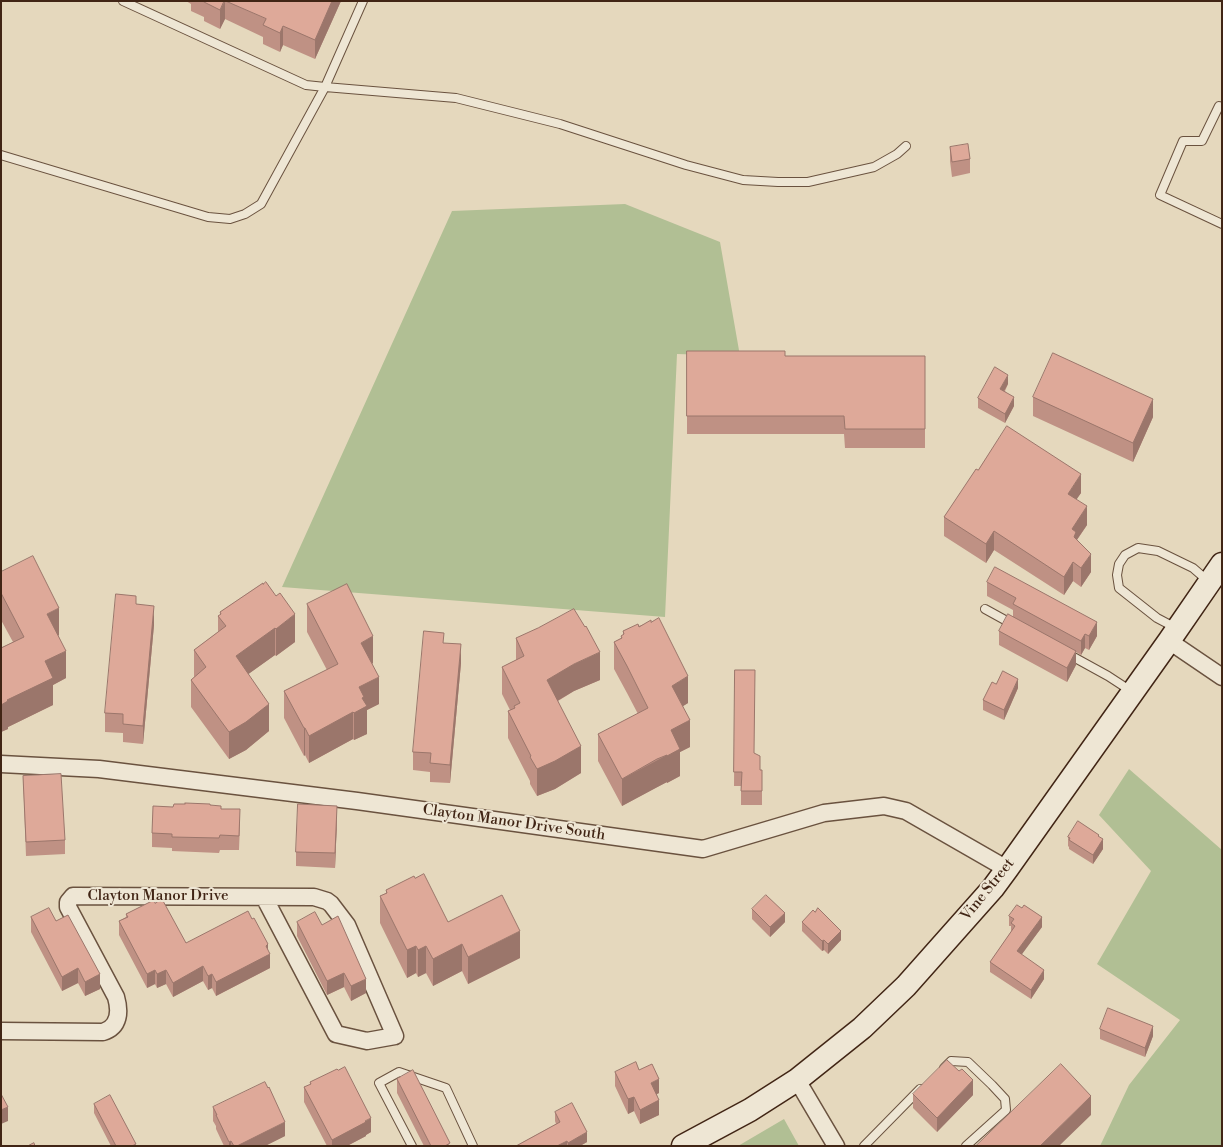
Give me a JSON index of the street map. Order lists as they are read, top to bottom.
{
  "streets": {
    "street": ["Clayton Manor Drive South", "Vine Street", "Clayton Manor Drive"]
  },
  "crossings": [
    ["Clayton Manor Drive South", "Vine Street"]
  ]
}
